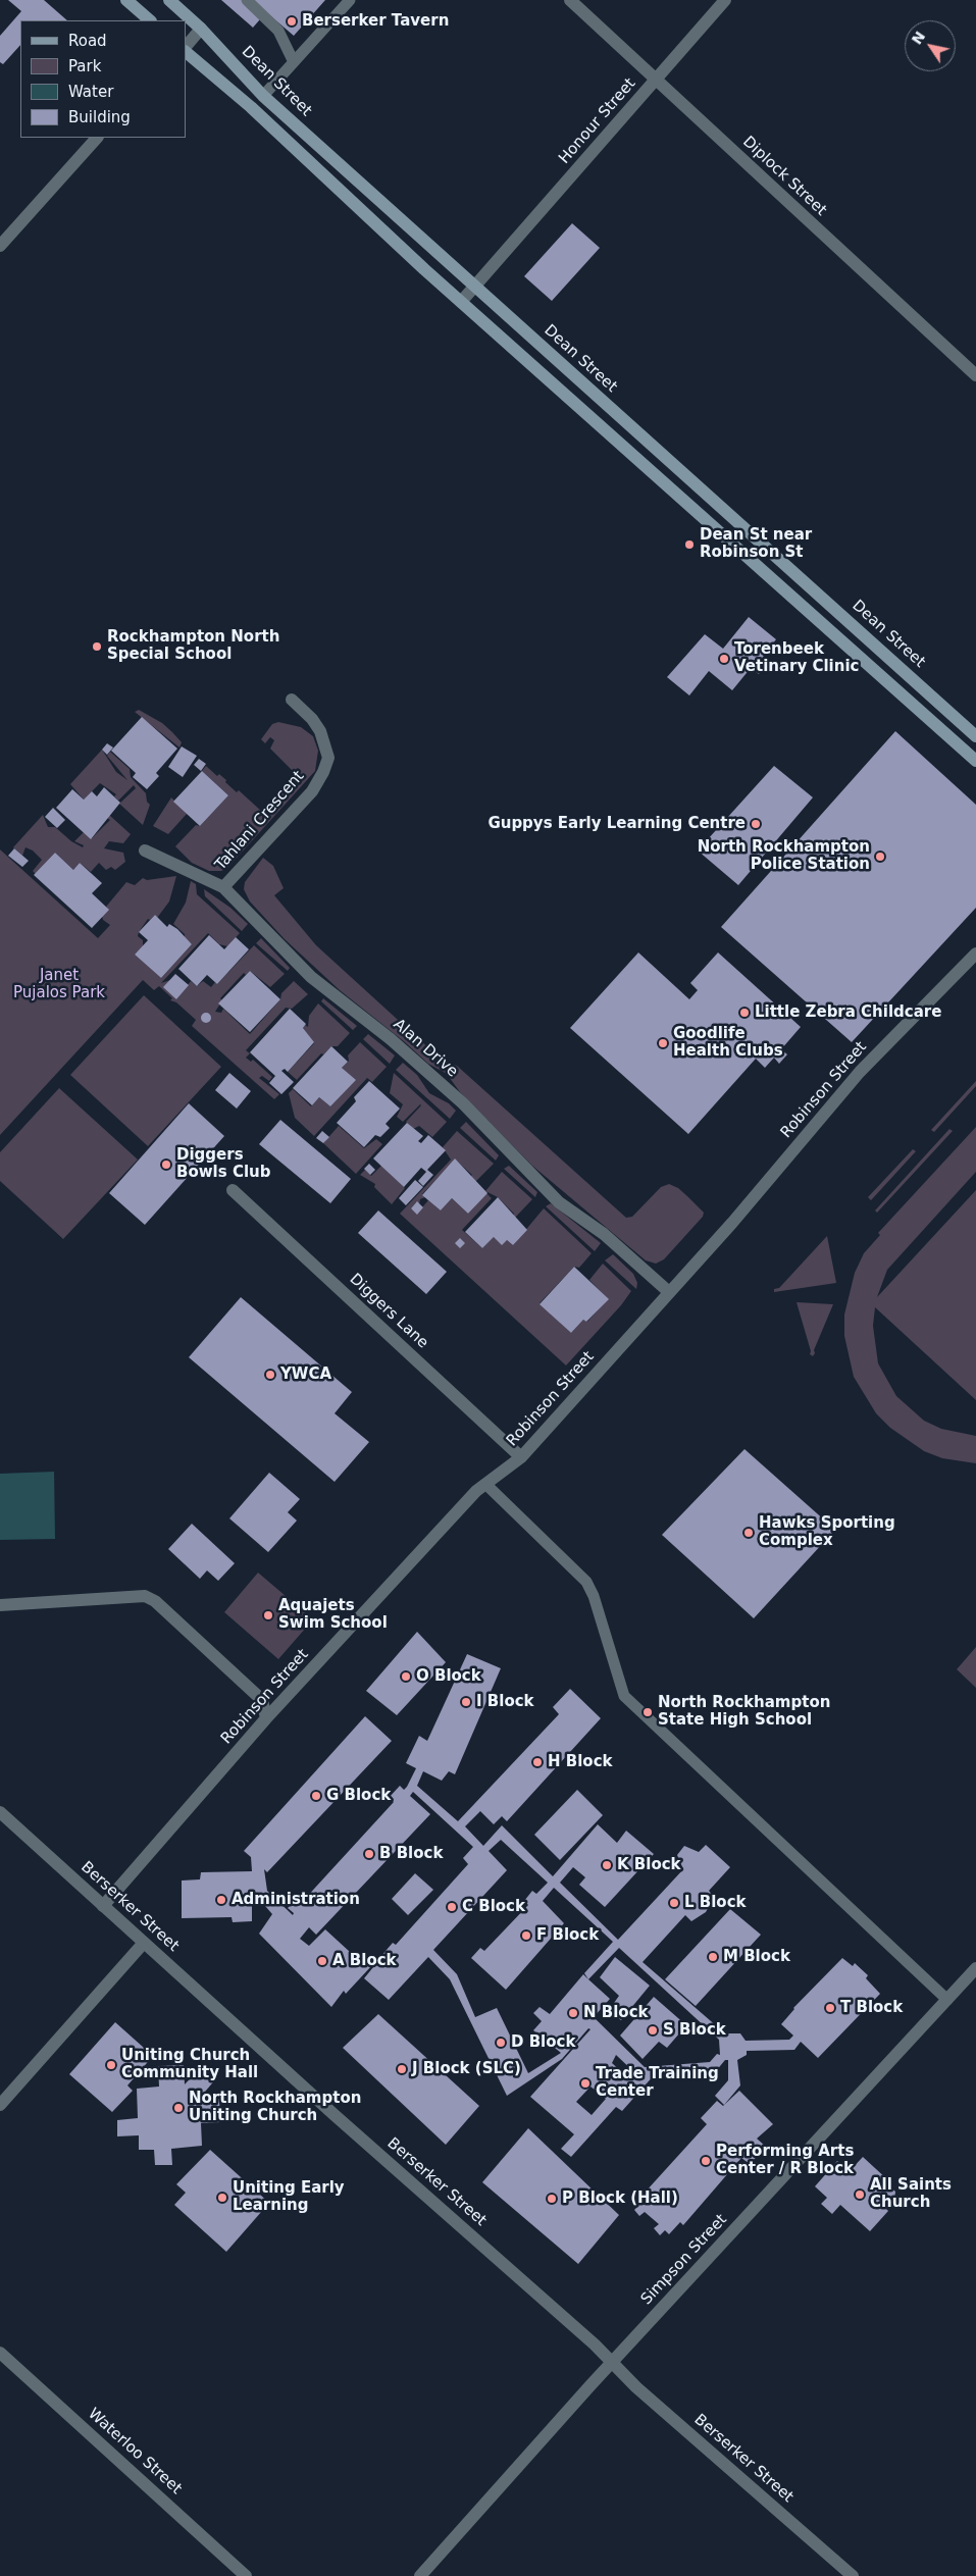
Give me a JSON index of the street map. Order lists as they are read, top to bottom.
{
  "streets": {
    "main road": ["Dean Street"],
    "street": [
      "Honour Street",
      "Diplock Street",
      "Tahlani Crescent",
      "Alan Drive",
      "Robinson Street",
      "Diggers Lane",
      "Berserker Street",
      "Simpson Street",
      "Waterloo Street"
    ]
  },
  "crossings": [
    ["Dean Street", "Honour Street"],
    ["Honour Street", "Diplock Street"],
    ["Tahlani Crescent", "Alan Drive"],
    ["Alan Drive", "Robinson Street"],
    ["Robinson Street", "Diggers Lane"],
    ["Robinson Street", "Berserker Street"],
    ["Berserker Street", "Simpson Street"]
  ],
  "parks": ["Janet Pujalos Park"],
  "places": [
    "Berserker Tavern",
    "Dean St near Robinson St",
    "Rockhampton North Special School",
    "Torenbeek Vetinary Clinic",
    "Guppys Early Learning Centre",
    "North Rockhampton Police Station",
    "Little Zebra Childcare",
    "Goodlife Health Clubs",
    "Diggers Bowls Club",
    "YWCA",
    "Hawks Sporting Complex",
    "Aquajets Swim School",
    "O Block",
    "I Block",
    "North Rockhampton State High School",
    "H Block",
    "G Block",
    "B Block",
    "K Block",
    "Administration",
    "L Block",
    "C Block",
    "F Block",
    "M Block",
    "A Block",
    "T Block",
    "N Block",
    "S Block",
    "D Block",
    "Uniting Church Community Hall",
    "J Block (SLC)",
    "Trade Training Center",
    "North Rockhampton Uniting Church",
    "Performing Arts Center / R Block",
    "All Saints Church",
    "Uniting Early Learning",
    "P Block (Hall)"
  ],
  "legend": [
    "Road",
    "Park",
    "Water",
    "Building"
  ],
  "north": "top left"
}
